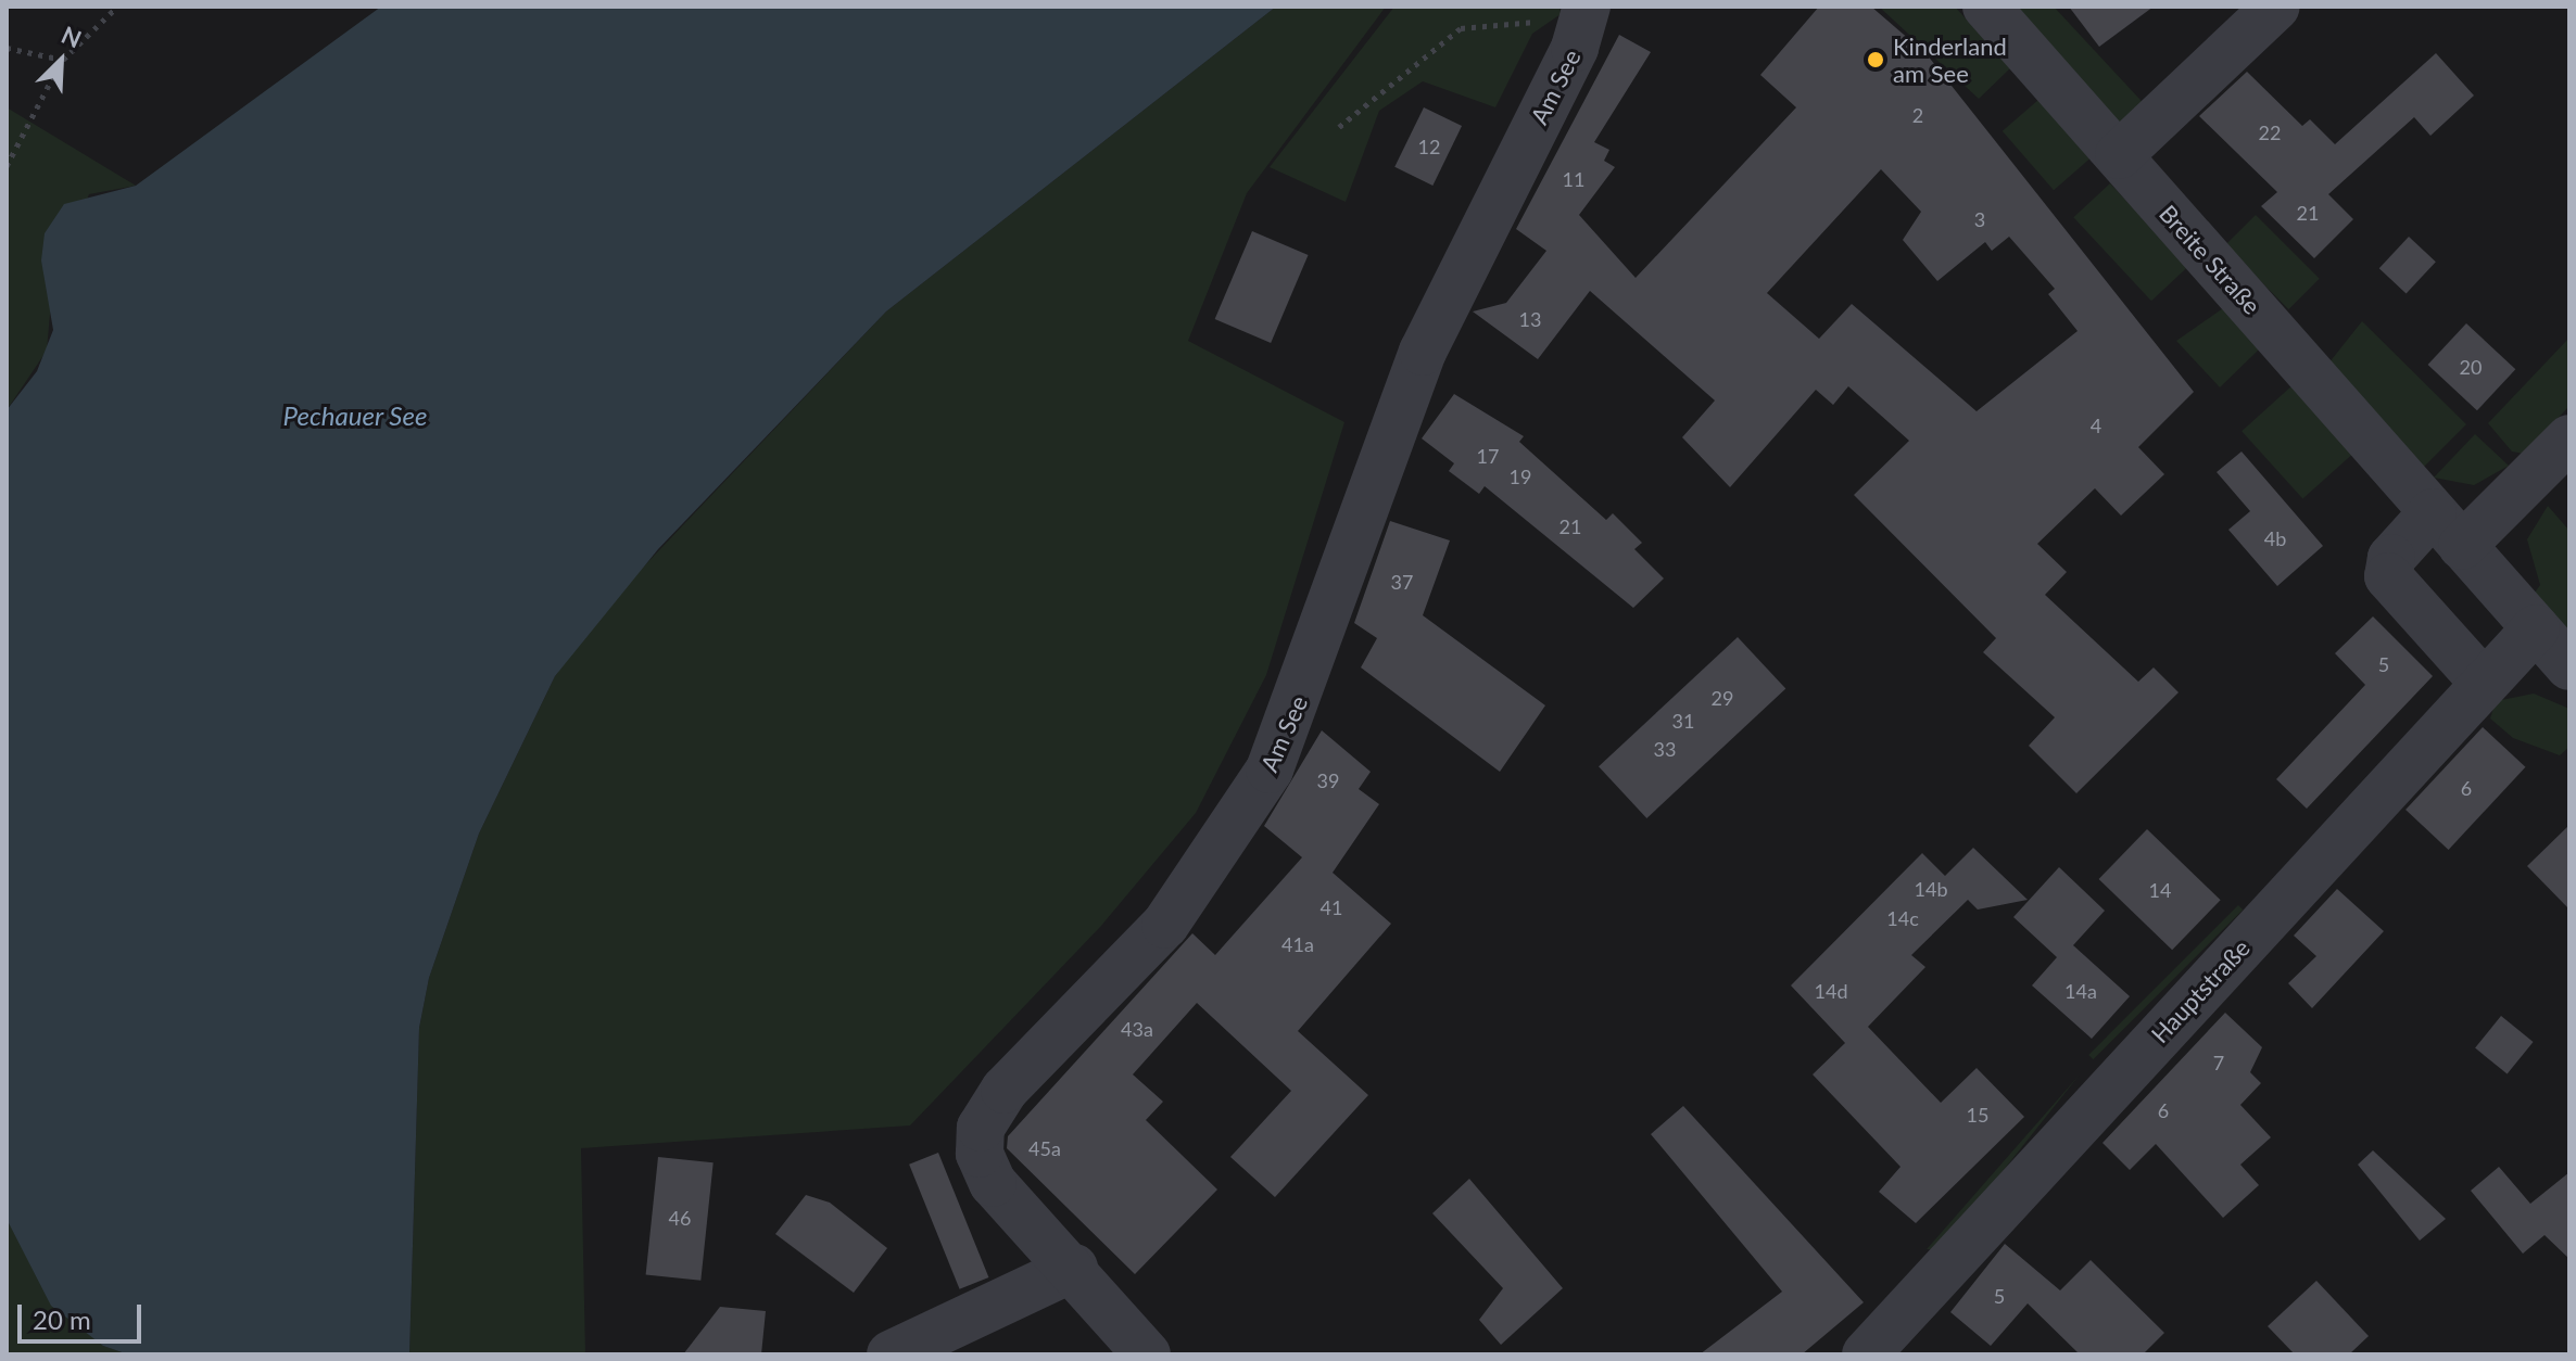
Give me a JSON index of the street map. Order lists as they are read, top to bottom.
{
  "streets": {
    "street": ["Am See", "Breite Straße", "Hauptstraße"]
  },
  "crossings": [
    ["Breite Straße", "Hauptstraße"]
  ],
  "water": ["Pechauer See"],
  "places": ["Kinderland am See"],
  "house_numbers": [
    "2",
    "22",
    "12",
    "11",
    "21",
    "3",
    "13",
    "20",
    "4",
    "17",
    "19",
    "21",
    "4b",
    "37",
    "5",
    "29",
    "31",
    "33",
    "39",
    "6",
    "14b",
    "14",
    "41",
    "14c",
    "41a",
    "14d",
    "14a",
    "43a",
    "7",
    "6",
    "15",
    "45a",
    "46",
    "5"
  ],
  "scale_bar": "20 m",
  "north": "top right"
}
